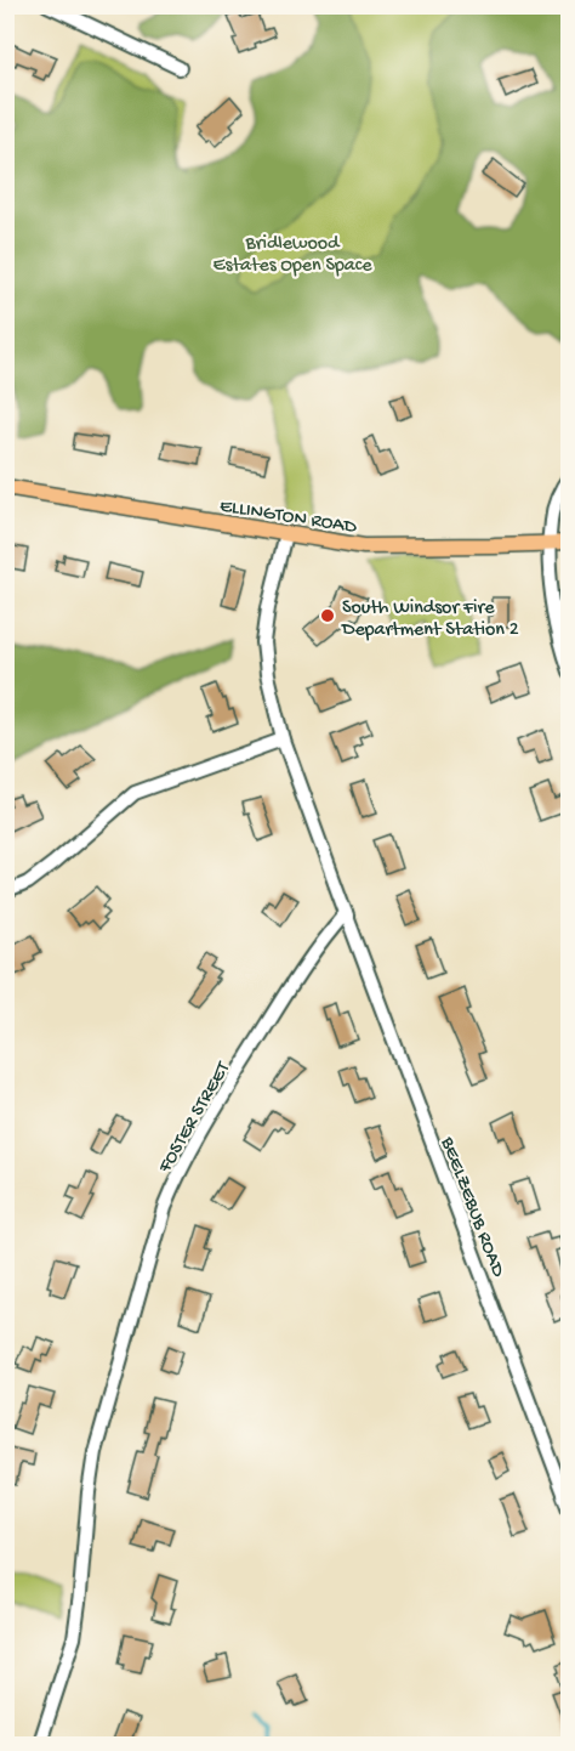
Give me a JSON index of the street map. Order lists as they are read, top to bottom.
{
  "streets": {
    "main road": ["ELLINGTON ROAD"],
    "street": ["FOSTER STREET", "BEELZEBUB ROAD"]
  },
  "crossings": [
    ["FOSTER STREET", "BEELZEBUB ROAD"]
  ],
  "parks": ["Bridlewood Estates Open Space"],
  "places": ["South Windsor Fire Department Station 2"]
}
